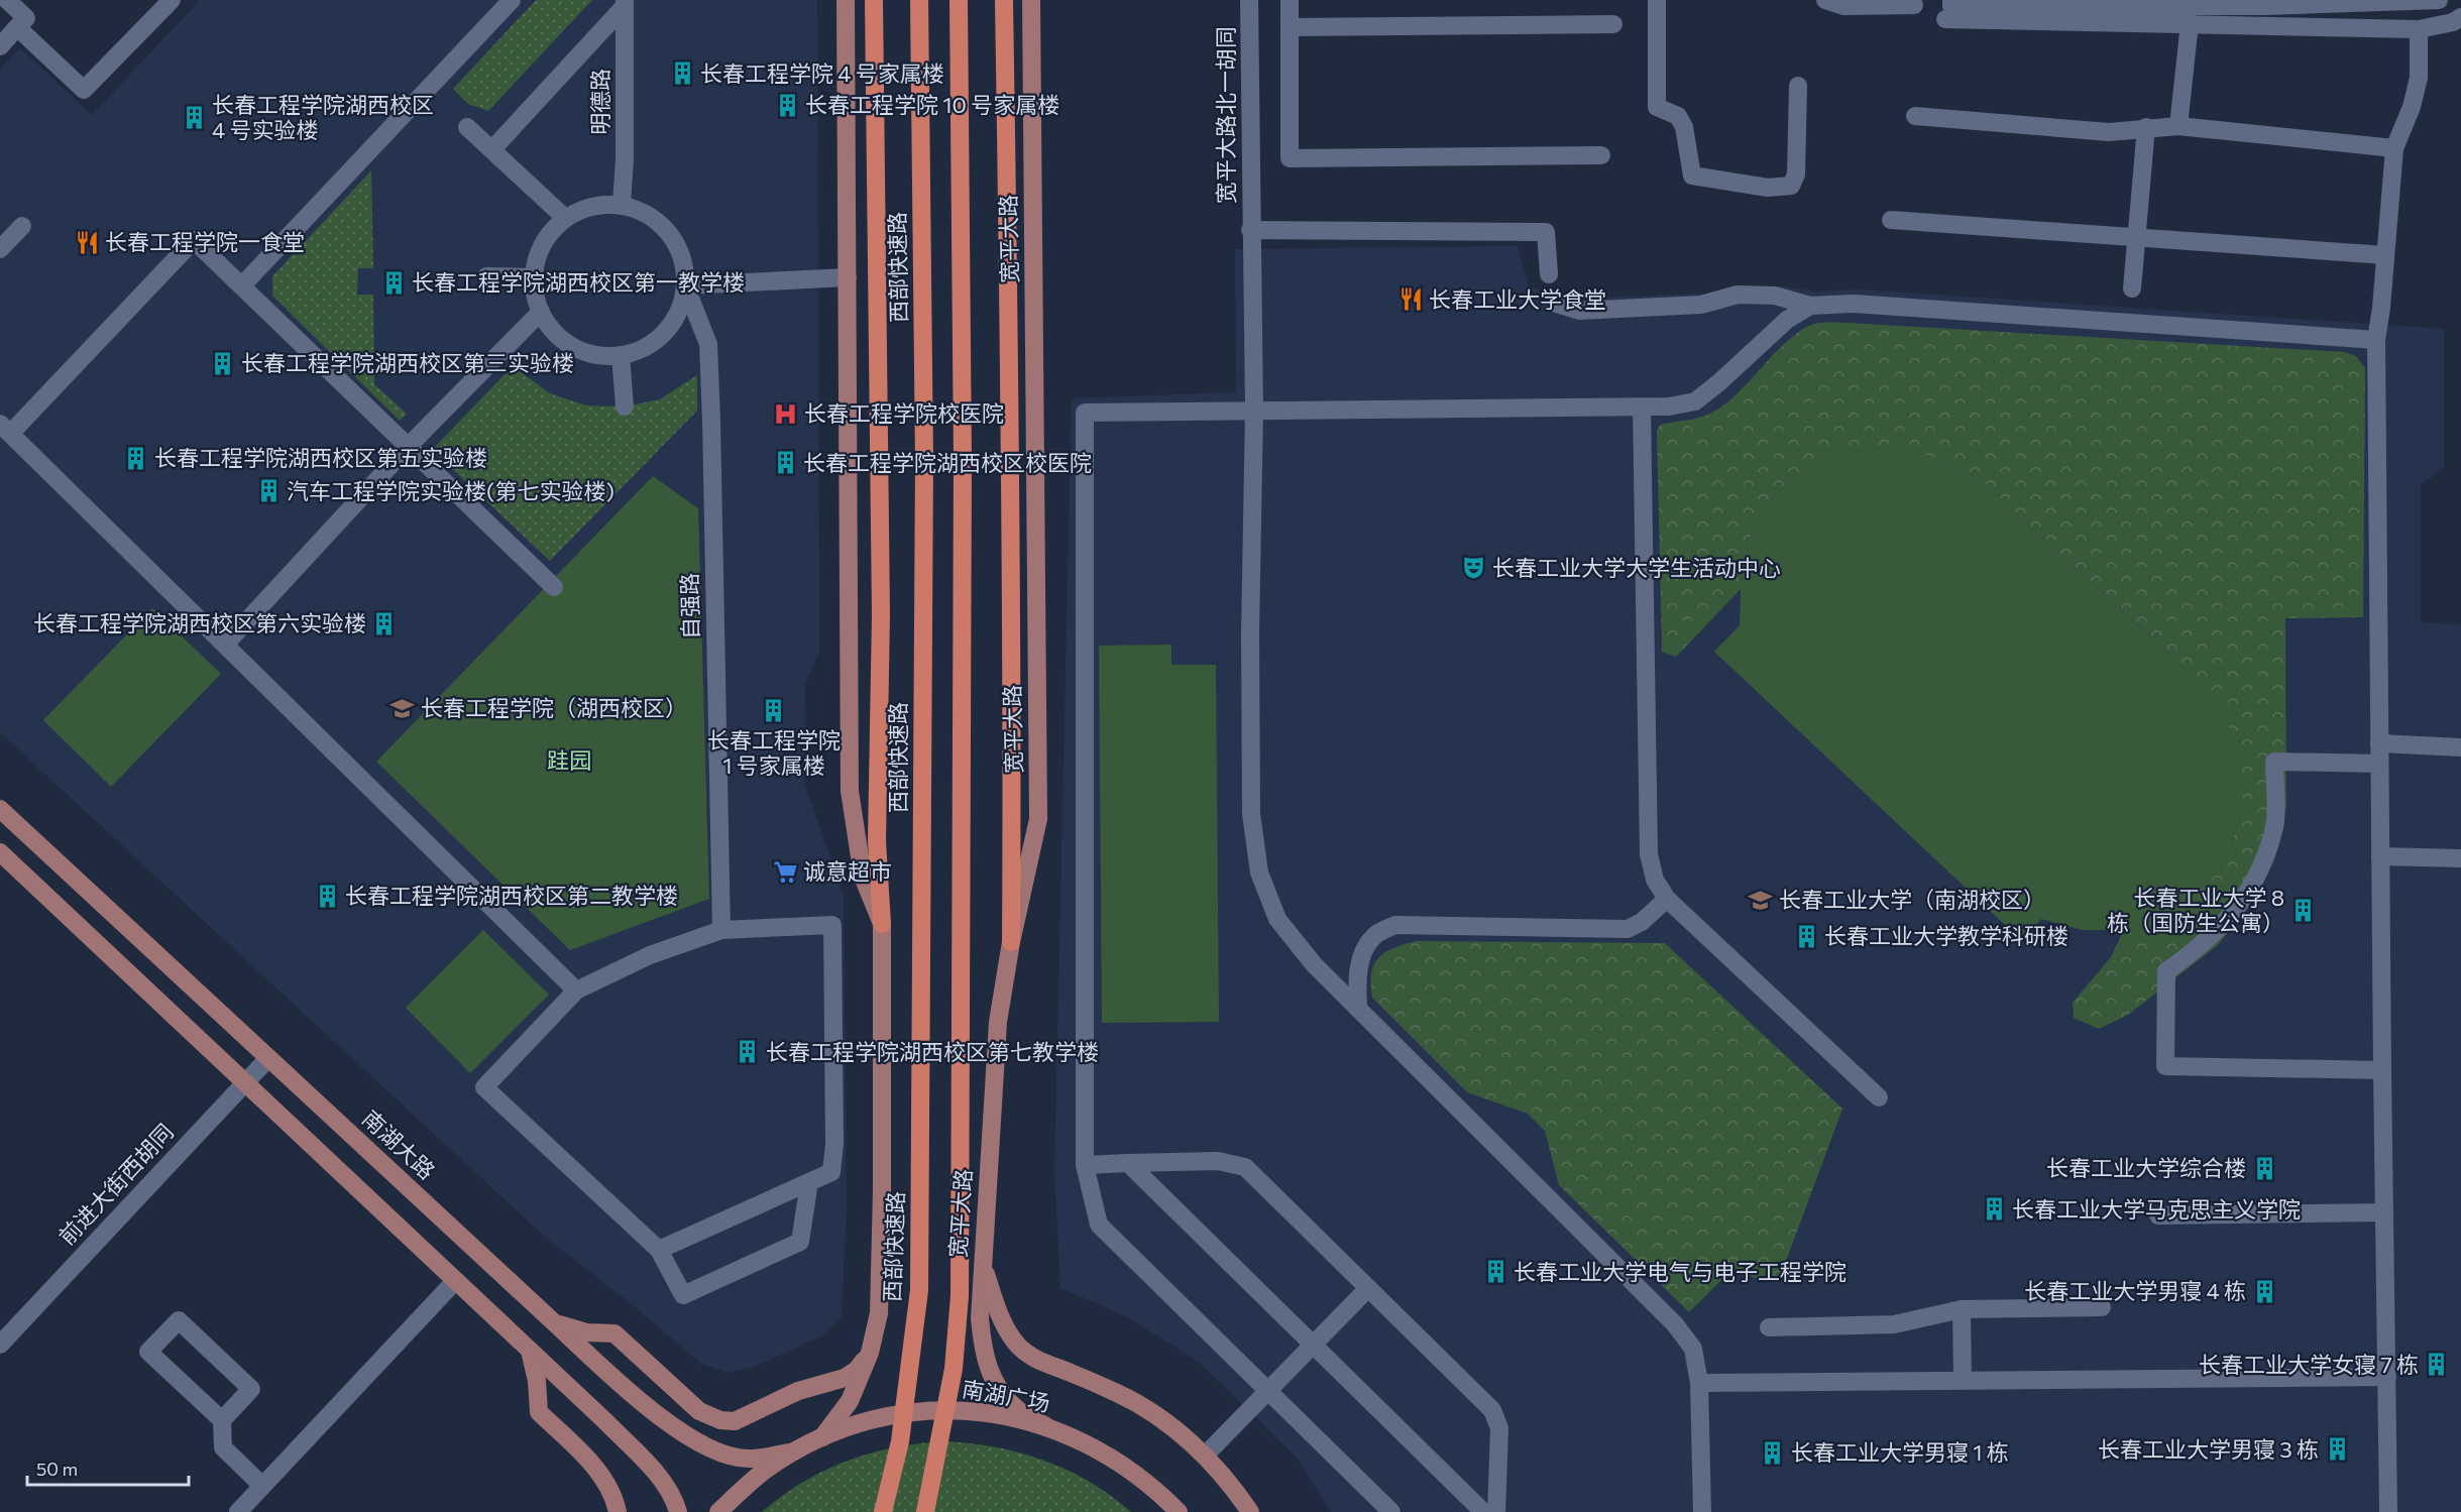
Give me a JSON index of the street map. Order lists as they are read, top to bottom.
{
  "streets": {
    "highway": ["西部快速路"],
    "main road": ["宽平大路", "南湖大路", "南湖广场"],
    "street": [
      "明德路",
      "宽平大路北一胡同",
      "自强路",
      "前进大街西胡同"
    ]
  },
  "crossings": [
    ["明德路", "自强路"],
    ["宽平大路", "南湖广场"],
    ["南湖大路", "前进大街西胡同"],
    ["南湖大路", "南湖广场"]
  ],
  "parks": ["跬园"],
  "places": {
    "building": [
      "长春工程学院 4 号家属楼",
      "长春工程学院 10 号家属楼",
      "长春工程学院湖西校区 4 号实验楼",
      "长春工程学院湖西校区第一教学楼",
      "长春工程学院湖西校区第三实验楼",
      "长春工程学院湖西校区第五实验楼",
      "长春工程学院湖西校区校医院",
      "汽车工程学院实验楼(第七实验楼)",
      "长春工程学院湖西校区第六实验楼",
      "长春工程学院 1 号家属楼",
      "长春工程学院湖西校区第二教学楼",
      "长春工业大学 8 栋（国防生公寓）",
      "长春工业大学教学科研楼",
      "长春工程学院湖西校区第七教学楼",
      "长春工业大学综合楼",
      "长春工业大学马克思主义学院",
      "长春工业大学电气与电子工程学院",
      "长春工业大学男寝 4 栋",
      "长春工业大学女寝 7 栋",
      "长春工业大学男寝 3 栋",
      "长春工业大学男寝 1 栋"
    ],
    "restaurant": ["长春工程学院一食堂", "长春工业大学食堂"],
    "hospital": ["长春工程学院校医院"],
    "theatre": ["长春工业大学大学生活动中心"],
    "school or university": ["长春工程学院（湖西校区）", "长春工业大学（南湖校区）"],
    "supermarket": ["诚意超市"]
  },
  "scale_bar": "50 m"
}
